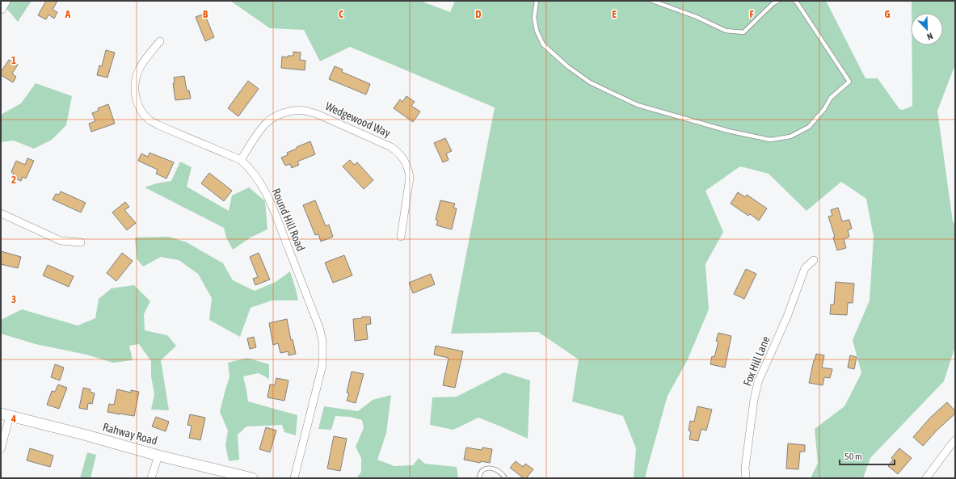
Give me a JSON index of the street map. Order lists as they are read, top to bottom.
{
  "streets": {
    "street": [
      "Wedgewood Way",
      "Round Hill Road",
      "Fox Hill Lane",
      "Rahway Road"
    ]
  },
  "crossings": [
    ["Wedgewood Way", "Round Hill Road"]
  ],
  "scale_bar": "50 m",
  "north": "bottom right",
  "grid": {
    "columns": [
      "A",
      "B",
      "C",
      "D",
      "E",
      "F",
      "G"
    ],
    "rows": [
      "1",
      "2",
      "3",
      "4"
    ]
  }
}
